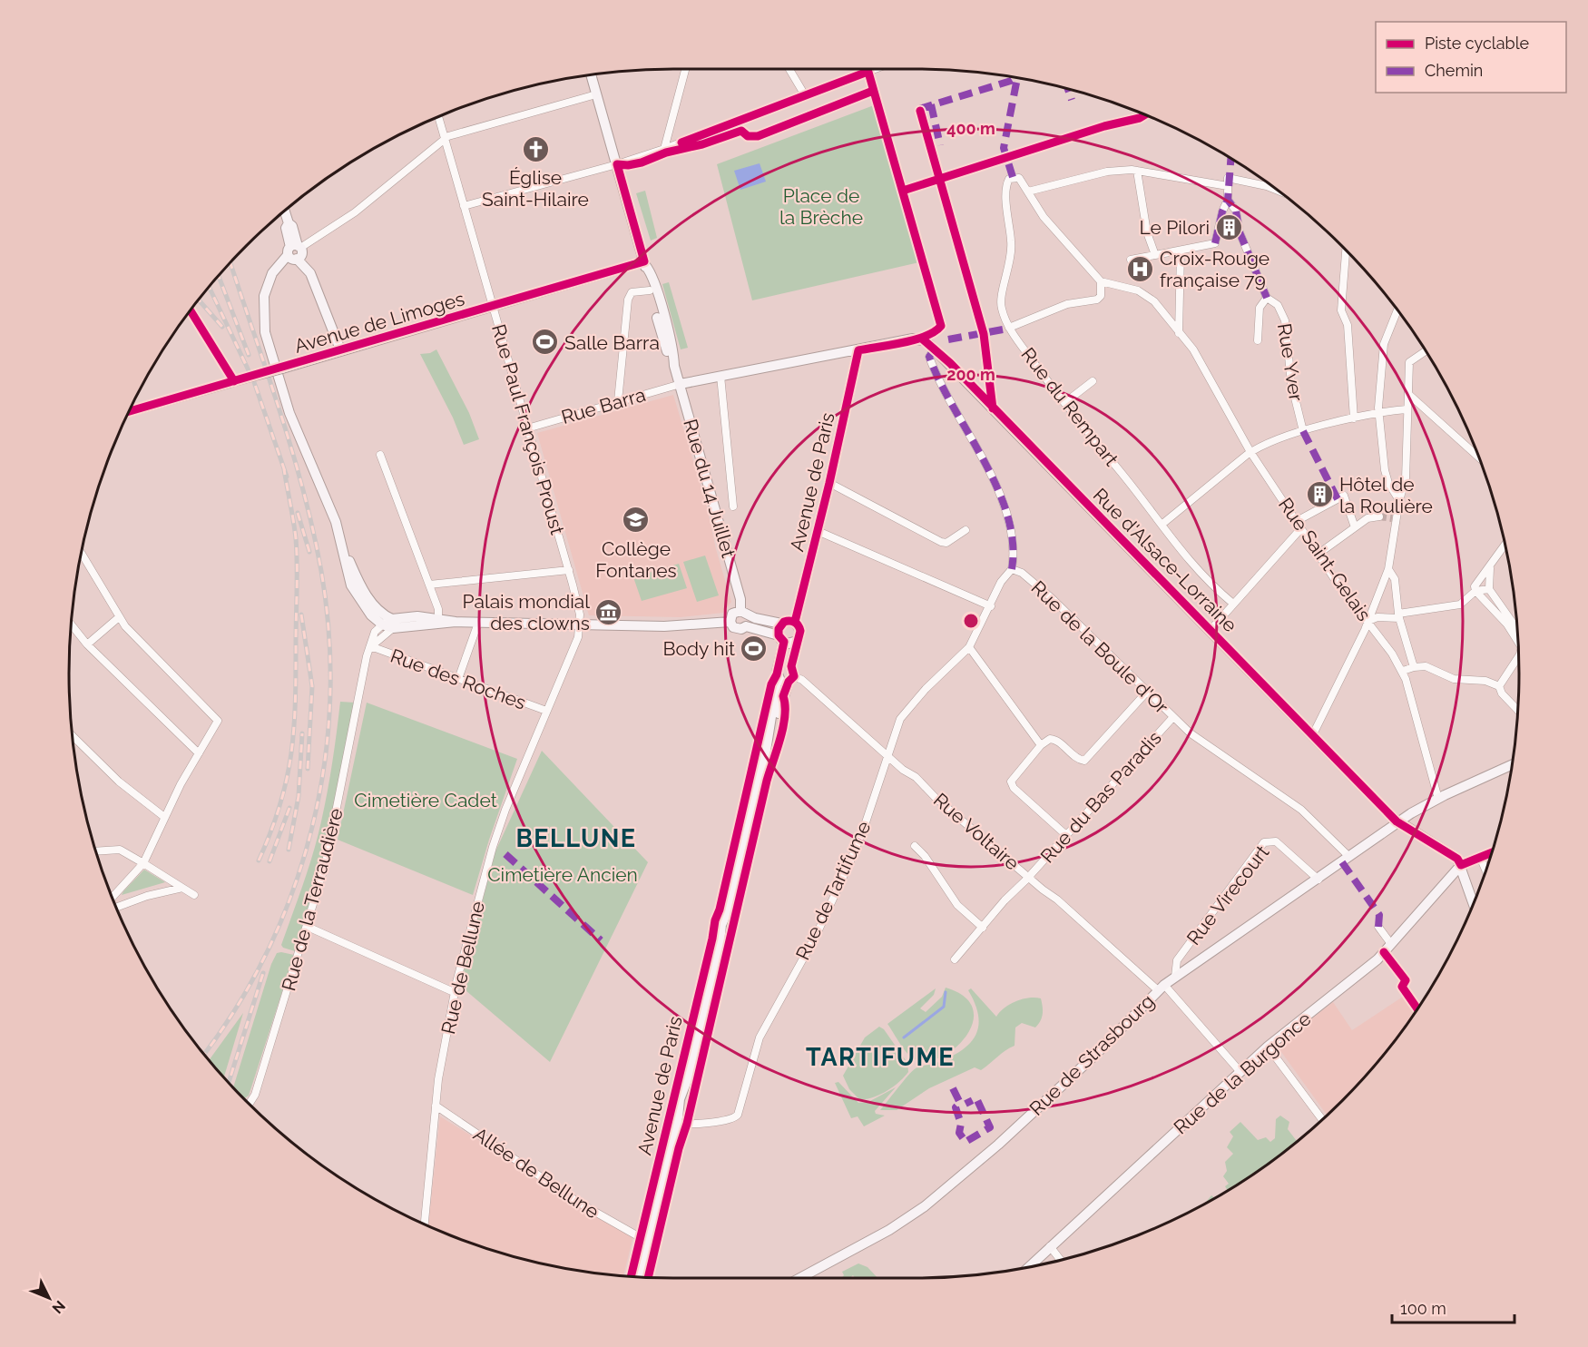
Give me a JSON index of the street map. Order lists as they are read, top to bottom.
{
  "streets": {
    "main road": [
      "Avenue de Limoges",
      "Avenue de Paris",
      "Rue du 14 Juillet",
      "Rue d'Alsace-Lorraine",
      "Rue de Strasbourg",
      "Rue de la Burgonce"
    ],
    "street": [
      "Rue Yver",
      "Rue Barra",
      "Rue du Rempart",
      "Rue Paul François Proust",
      "Rue Saint-Gelais",
      "Rue de la Boule d'Or",
      "Rue des Roches",
      "Rue du Bas Paradis",
      "Rue Voltaire",
      "Rue de Tartifume",
      "Rue Virecourt",
      "Rue de la Terraudière",
      "Rue de Bellune",
      "Allée de Bellune"
    ]
  },
  "crossings": [
    ["Avenue de Limoges", "Rue Paul François Proust"],
    ["Avenue de Limoges", "Rue du 14 Juillet"],
    ["Rue Barra", "Rue Paul François Proust"],
    ["Rue Barra", "Rue du 14 Juillet"],
    ["Rue Paul François Proust", "Rue de Bellune"],
    ["Avenue de Paris", "Rue d'Alsace-Lorraine"],
    ["Avenue de Paris", "Rue Voltaire"],
    ["Avenue de Paris", "Rue de Tartifume"],
    ["Avenue de Paris", "Allée de Bellune"],
    ["Rue Saint-Gelais", "Rue de Strasbourg"],
    ["Rue d'Alsace-Lorraine", "Rue de la Boule d'Or"],
    ["Rue d'Alsace-Lorraine", "Rue de Strasbourg"],
    ["Rue d'Alsace-Lorraine", "Rue de la Burgonce"],
    ["Rue de la Boule d'Or", "Rue du Bas Paradis"],
    ["Rue de la Boule d'Or", "Rue de Tartifume"],
    ["Rue de la Boule d'Or", "Rue de Strasbourg"],
    ["Rue des Roches", "Rue de la Terraudière"],
    ["Rue des Roches", "Rue de Bellune"],
    ["Rue du Bas Paradis", "Rue Voltaire"],
    ["Rue Voltaire", "Rue de Tartifume"],
    ["Rue Voltaire", "Rue de Strasbourg"],
    ["Rue Voltaire", "Rue de la Burgonce"],
    ["Rue Virecourt", "Rue de Strasbourg"],
    ["Rue de Bellune", "Allée de Bellune"]
  ],
  "districts": ["BELLUNE", "TARTIFUME"],
  "parks": ["Place de la Brèche", "Cimetière Cadet", "Cimetière Ancien"],
  "places": {
    "church": ["Église Saint-Hilaire"],
    "building": ["Le Pilori", "Hôtel de la Roulière"],
    "hospital": ["Croix-Rouge française 79"],
    "sports": ["Salle Barra", "Body hit"],
    "school or university": ["Collège Fontanes"],
    "museum": ["Palais mondial des clowns"]
  },
  "legend": ["Piste cyclable", "Chemin"],
  "scale_bar": "100 m",
  "north": "bottom right",
  "rings": ["400 m", "200 m"]
}
